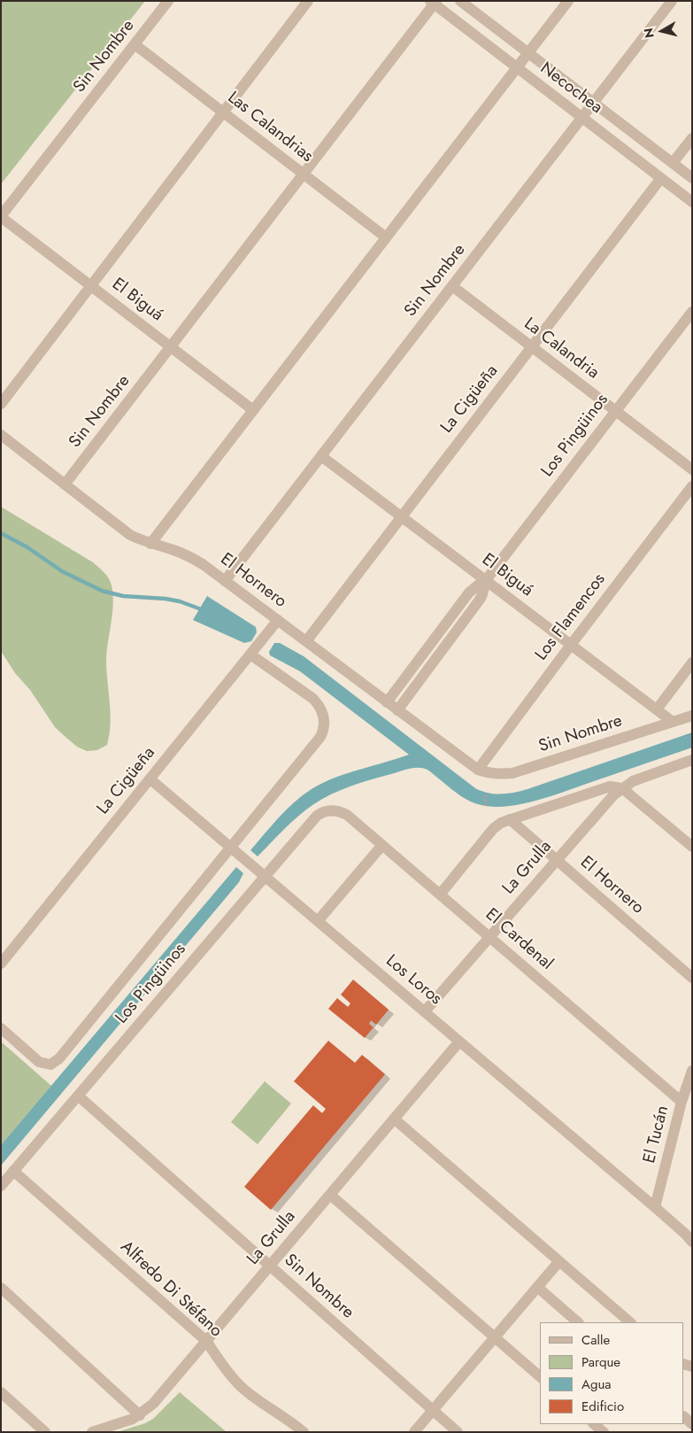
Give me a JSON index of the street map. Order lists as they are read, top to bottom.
{
  "streets": {
    "street": [
      "Sin Nombre",
      "Necochea",
      "Las Calandrias",
      "El Biguá",
      "La Calandria",
      "La Cigüeña",
      "Los Pingüinos",
      "El Hornero",
      "Los Flamencos",
      "La Grulla",
      "El Cardenal",
      "Los Loros",
      "El Tucán",
      "Alfredo Di Stéfano"
    ]
  },
  "crossings": [
    ["Sin Nombre", "Necochea"],
    ["Sin Nombre", "Las Calandrias"],
    ["Sin Nombre", "El Biguá"],
    ["Sin Nombre", "La Calandria"],
    ["Sin Nombre", "Los Pingüinos"],
    ["Sin Nombre", "El Hornero"],
    ["Sin Nombre", "Los Flamencos"],
    ["Sin Nombre", "La Grulla"],
    ["Necochea", "La Cigüeña"],
    ["El Biguá", "La Cigüeña"],
    ["El Biguá", "Los Pingüinos"],
    ["El Biguá", "Los Flamencos"],
    ["La Calandria", "La Cigüeña"],
    ["La Calandria", "Los Pingüinos"],
    ["La Cigüeña", "Los Pingüinos"],
    ["La Cigüeña", "El Hornero"],
    ["La Cigüeña", "Los Loros"],
    ["Los Pingüinos", "El Hornero"],
    ["Los Pingüinos", "El Cardenal"],
    ["Los Pingüinos", "Los Loros"],
    ["Los Pingüinos", "Alfredo Di Stéfano"],
    ["El Hornero", "Los Flamencos"],
    ["El Hornero", "La Grulla"],
    ["La Grulla", "El Cardenal"],
    ["La Grulla", "Los Loros"],
    ["La Grulla", "Alfredo Di Stéfano"],
    ["El Cardenal", "El Tucán"],
    ["Los Loros", "El Tucán"]
  ],
  "legend": [
    "Calle",
    "Parque",
    "Agua",
    "Edificio"
  ],
  "north": "left"
}
